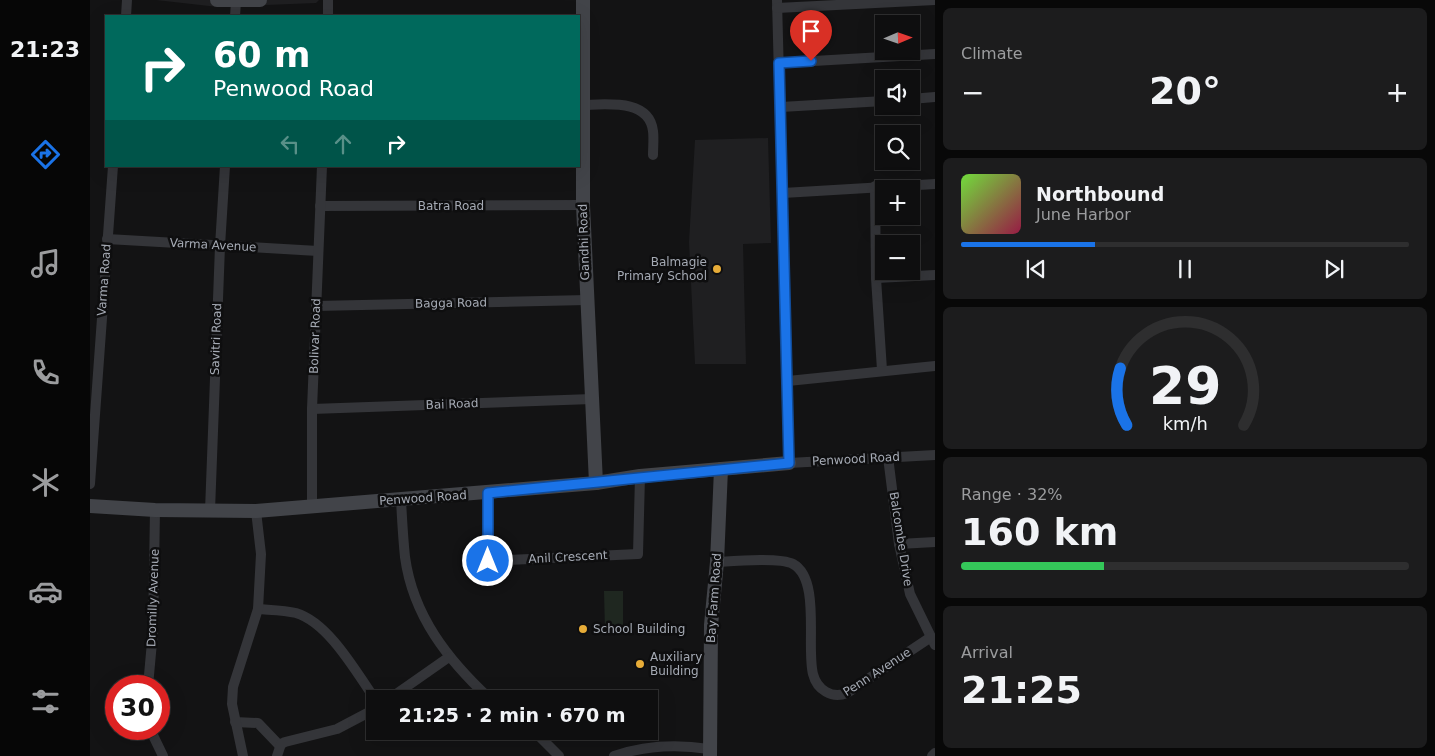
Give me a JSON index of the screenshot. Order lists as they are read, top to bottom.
{
  "streets": {
    "street": [
      "Batra Road",
      "Gandhi Road",
      "Varma Avenue",
      "Varma Road",
      "Bagga Road",
      "Bolivar Road",
      "Savitri Road",
      "Bai Road",
      "Penwood Road",
      "Balcombe Drive",
      "Anil Crescent",
      "Dromilly Avenue",
      "Bay Farm Road",
      "Penn Avenue"
    ]
  },
  "crossings": [
    ["Batra Road", "Gandhi Road"],
    ["Batra Road", "Bolivar Road"],
    ["Gandhi Road", "Bagga Road"],
    ["Gandhi Road", "Bai Road"],
    ["Gandhi Road", "Penwood Road"],
    ["Varma Avenue", "Varma Road"],
    ["Varma Avenue", "Bolivar Road"],
    ["Varma Avenue", "Savitri Road"],
    ["Bagga Road", "Bolivar Road"],
    ["Bolivar Road", "Bai Road"],
    ["Bolivar Road", "Penwood Road"],
    ["Savitri Road", "Penwood Road"],
    ["Penwood Road", "Balcombe Drive"],
    ["Penwood Road", "Anil Crescent"],
    ["Penwood Road", "Dromilly Avenue"],
    ["Penwood Road", "Bay Farm Road"],
    ["Balcombe Drive", "Penn Avenue"],
    ["Bay Farm Road", "Penn Avenue"]
  ],
  "places": ["Balmagie Primary School", "School Building", "Auxiliary Building"],
  "north": "right",
  "page": {
    "tabs": "21:23",
    "tile": [
      "Climate",
      ["Range · 32%", "160 km"],
      ["Arrival", "21:25"]
    ],
    "map_buttons": ["+", "−"],
    "turn": ["60 m", "Penwood Road"],
    "heat": ["−", "20°", "+"],
    "song": ["Northbound", "June Harbor"],
    "limit": "30",
    "trip": "21:25 · 2 min · 670 m",
    "gauge": ["29", "km/h"]
  }
}
